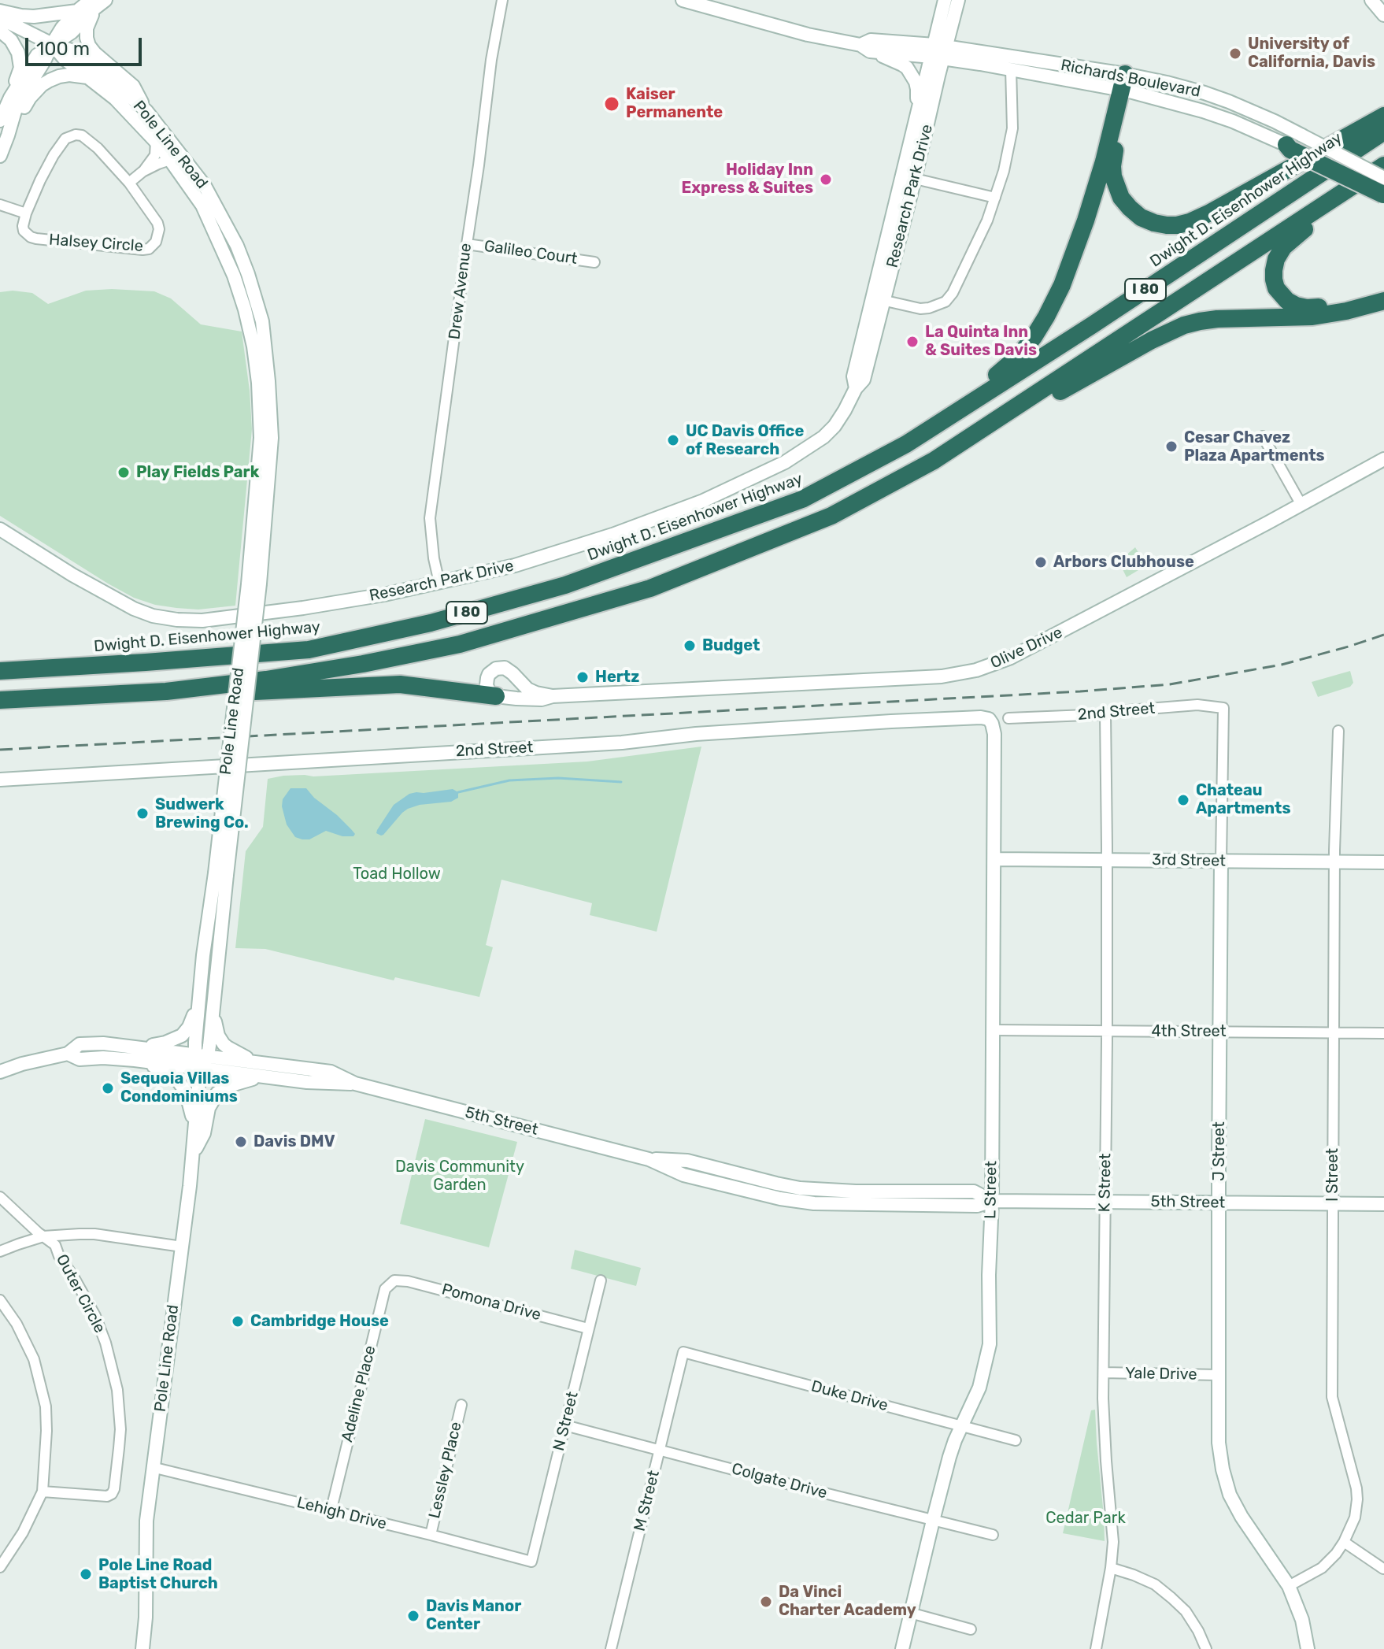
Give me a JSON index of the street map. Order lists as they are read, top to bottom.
{
  "streets": {
    "highway": ["Dwight D. Eisenhower Highway", "I 80"],
    "main road": [
      "Richards Boulevard",
      "Pole Line Road",
      "Research Park Drive",
      "Olive Drive",
      "2nd Street",
      "3rd Street",
      "5th Street",
      "J Street",
      "L Street"
    ],
    "street": [
      "Halsey Circle",
      "Galileo Court",
      "Drew Avenue",
      "4th Street",
      "I Street",
      "K Street",
      "Outer Circle",
      "Pomona Drive",
      "Yale Drive",
      "Adeline Place",
      "Duke Drive",
      "N Street",
      "Lessley Place",
      "Colgate Drive",
      "M Street",
      "Lehigh Drive"
    ]
  },
  "crossings": [
    ["Richards Boulevard", "Research Park Drive"],
    ["Pole Line Road", "5th Street"],
    ["Pole Line Road", "Lehigh Drive"],
    ["Research Park Drive", "Drew Avenue"],
    ["Galileo Court", "Drew Avenue"],
    ["2nd Street", "J Street"],
    ["2nd Street", "K Street"],
    ["2nd Street", "L Street"],
    ["3rd Street", "J Street"],
    ["3rd Street", "I Street"],
    ["3rd Street", "K Street"],
    ["3rd Street", "L Street"],
    ["4th Street", "J Street"],
    ["4th Street", "I Street"],
    ["4th Street", "K Street"],
    ["4th Street", "L Street"],
    ["5th Street", "J Street"],
    ["5th Street", "I Street"],
    ["5th Street", "K Street"],
    ["5th Street", "L Street"],
    ["J Street", "I Street"],
    ["J Street", "Yale Drive"],
    ["K Street", "Yale Drive"],
    ["L Street", "Duke Drive"],
    ["L Street", "Colgate Drive"],
    ["Pomona Drive", "Adeline Place"],
    ["Pomona Drive", "N Street"],
    ["Adeline Place", "Lehigh Drive"],
    ["Duke Drive", "M Street"],
    ["N Street", "Colgate Drive"],
    ["N Street", "Lehigh Drive"],
    ["Lessley Place", "Lehigh Drive"],
    ["Colgate Drive", "M Street"]
  ],
  "parks": ["Toad Hollow", "Davis Community Garden", "Cedar Park"],
  "places": [
    "University of California, Davis",
    "Kaiser Permanente",
    "Holiday Inn Express & Suites",
    "La Quinta Inn & Suites Davis",
    "UC Davis Office of Research",
    "Cesar Chavez Plaza Apartments",
    "Play Fields Park",
    "Arbors Clubhouse",
    "Budget",
    "Hertz",
    "Chateau Apartments",
    "Sudwerk Brewing Co.",
    "Sequoia Villas Condominiums",
    "Davis DMV",
    "Cambridge House",
    "Pole Line Road Baptist Church",
    "Da Vinci Charter Academy",
    "Davis Manor Center"
  ],
  "scale_bar": "100 m"
}
